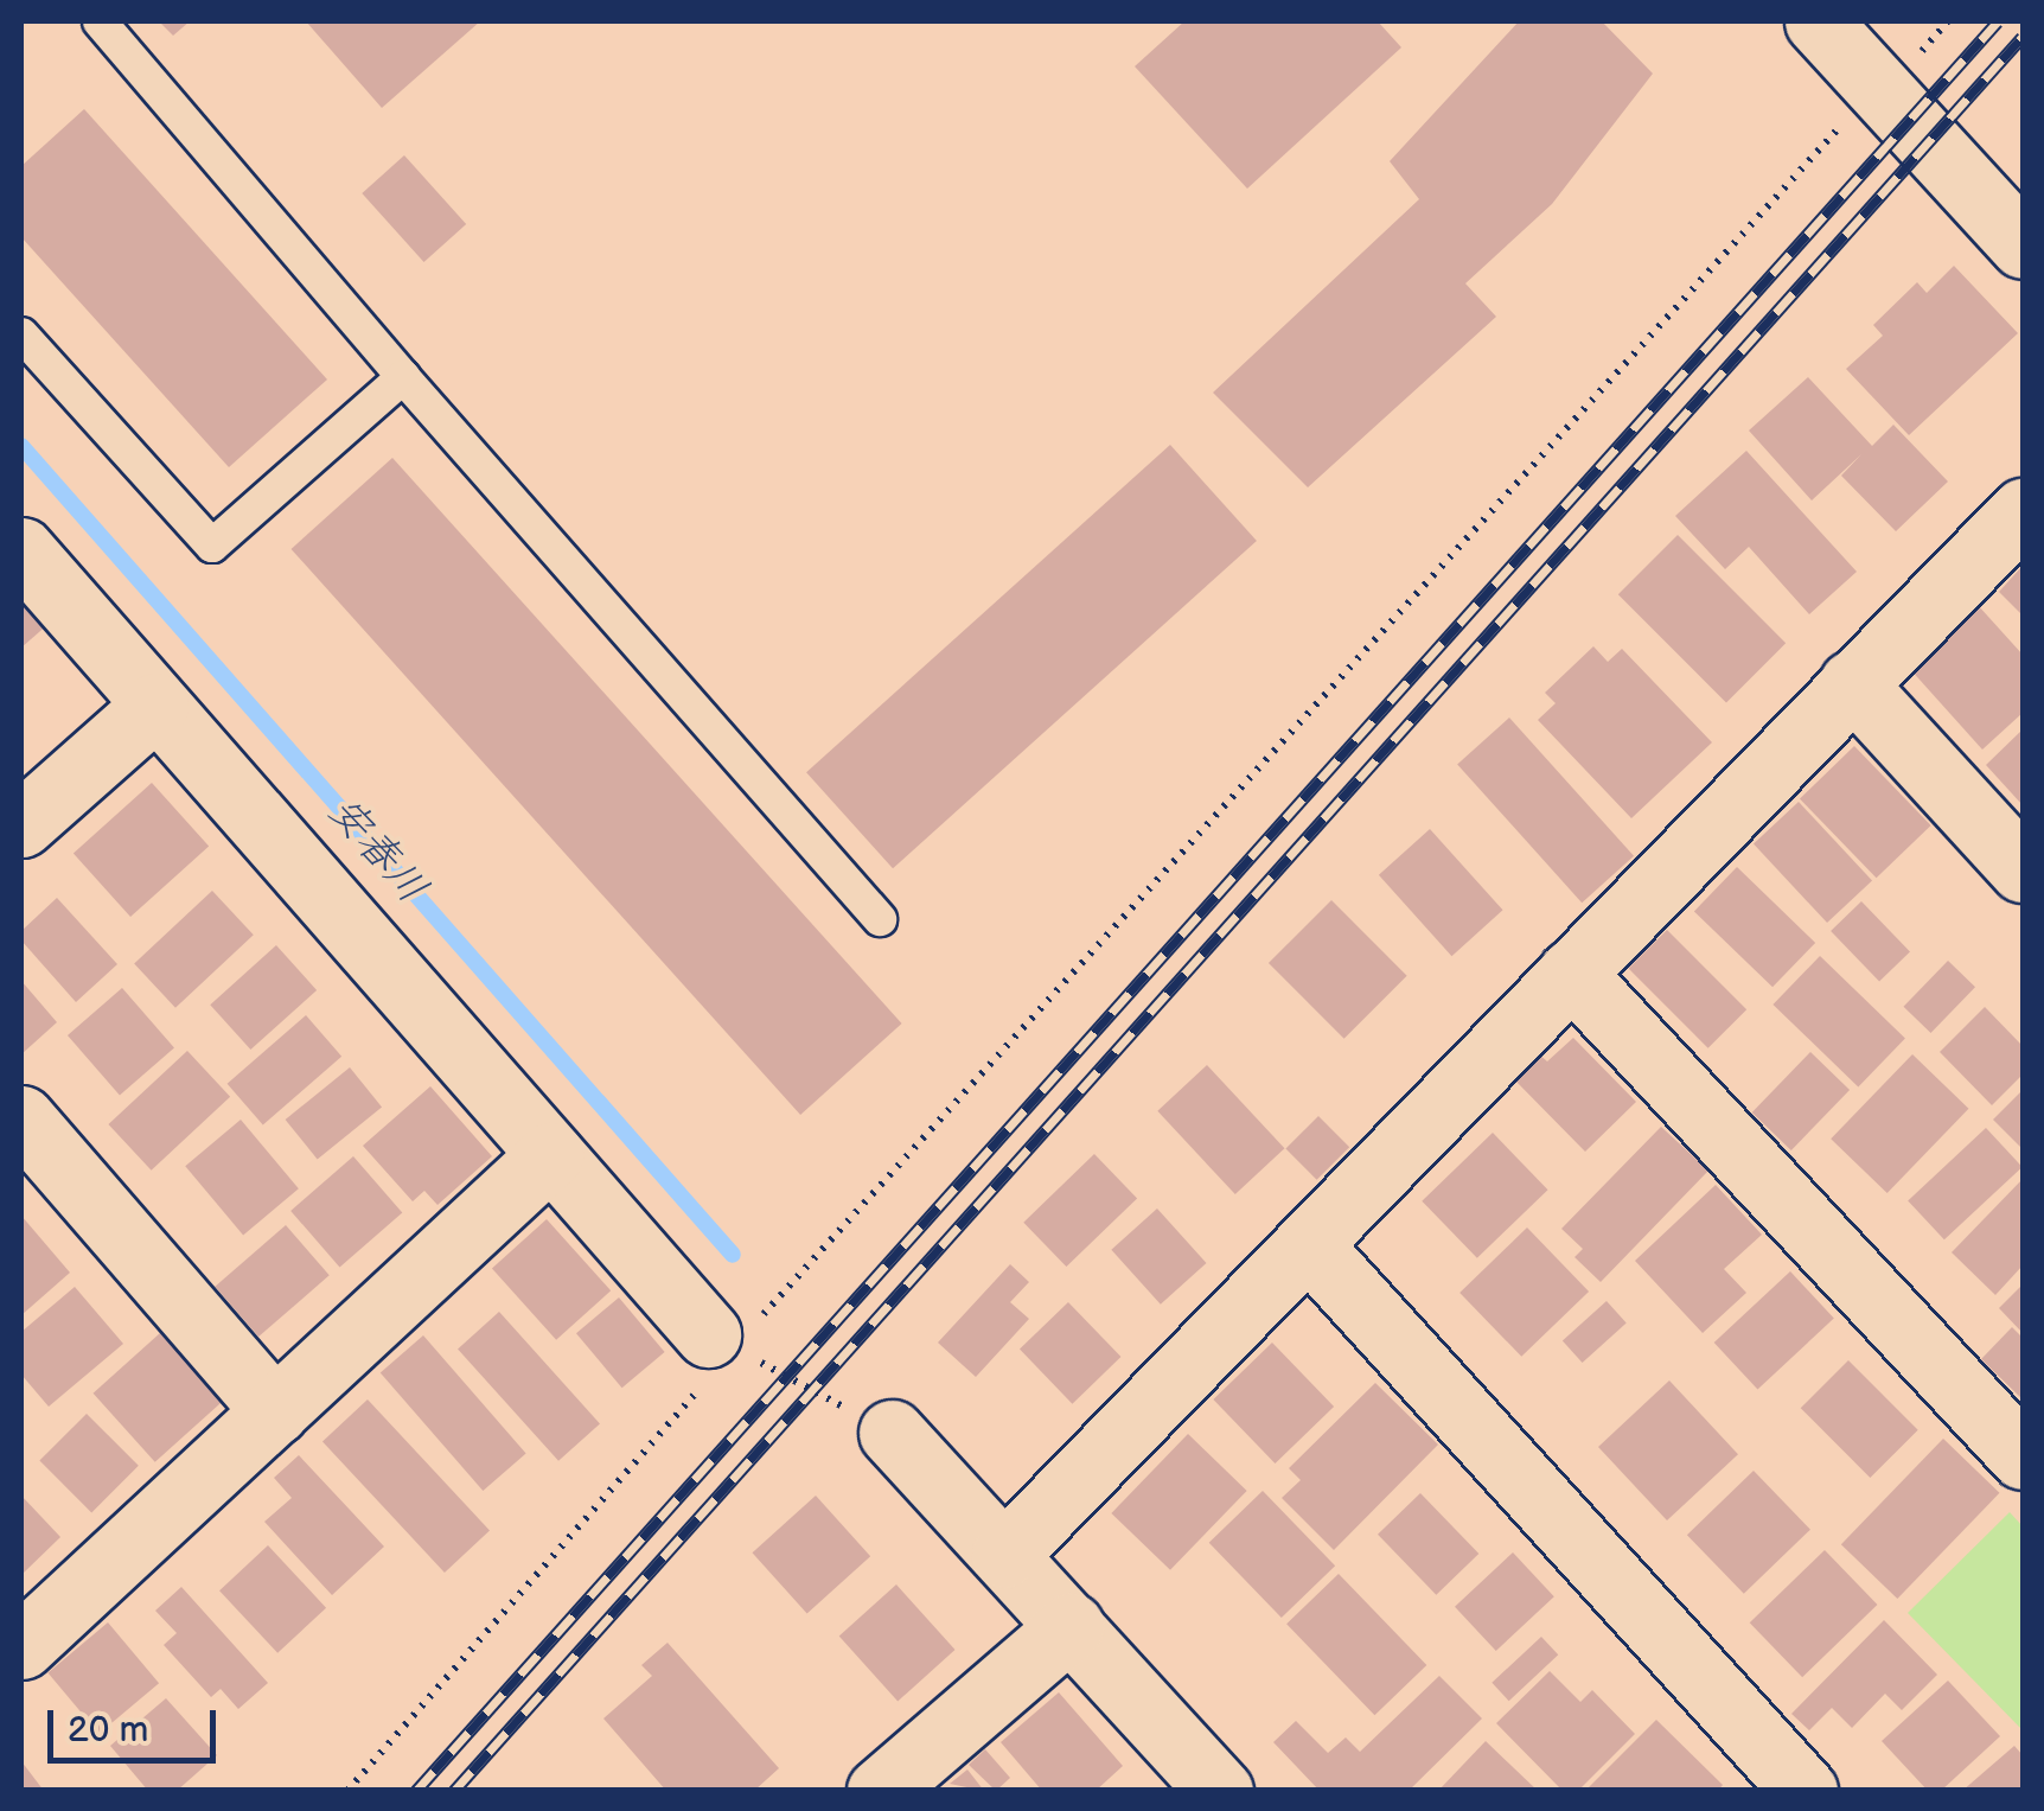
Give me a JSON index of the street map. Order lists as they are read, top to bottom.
{
  "water": ["安春川"],
  "scale_bar": "20 m"
}
